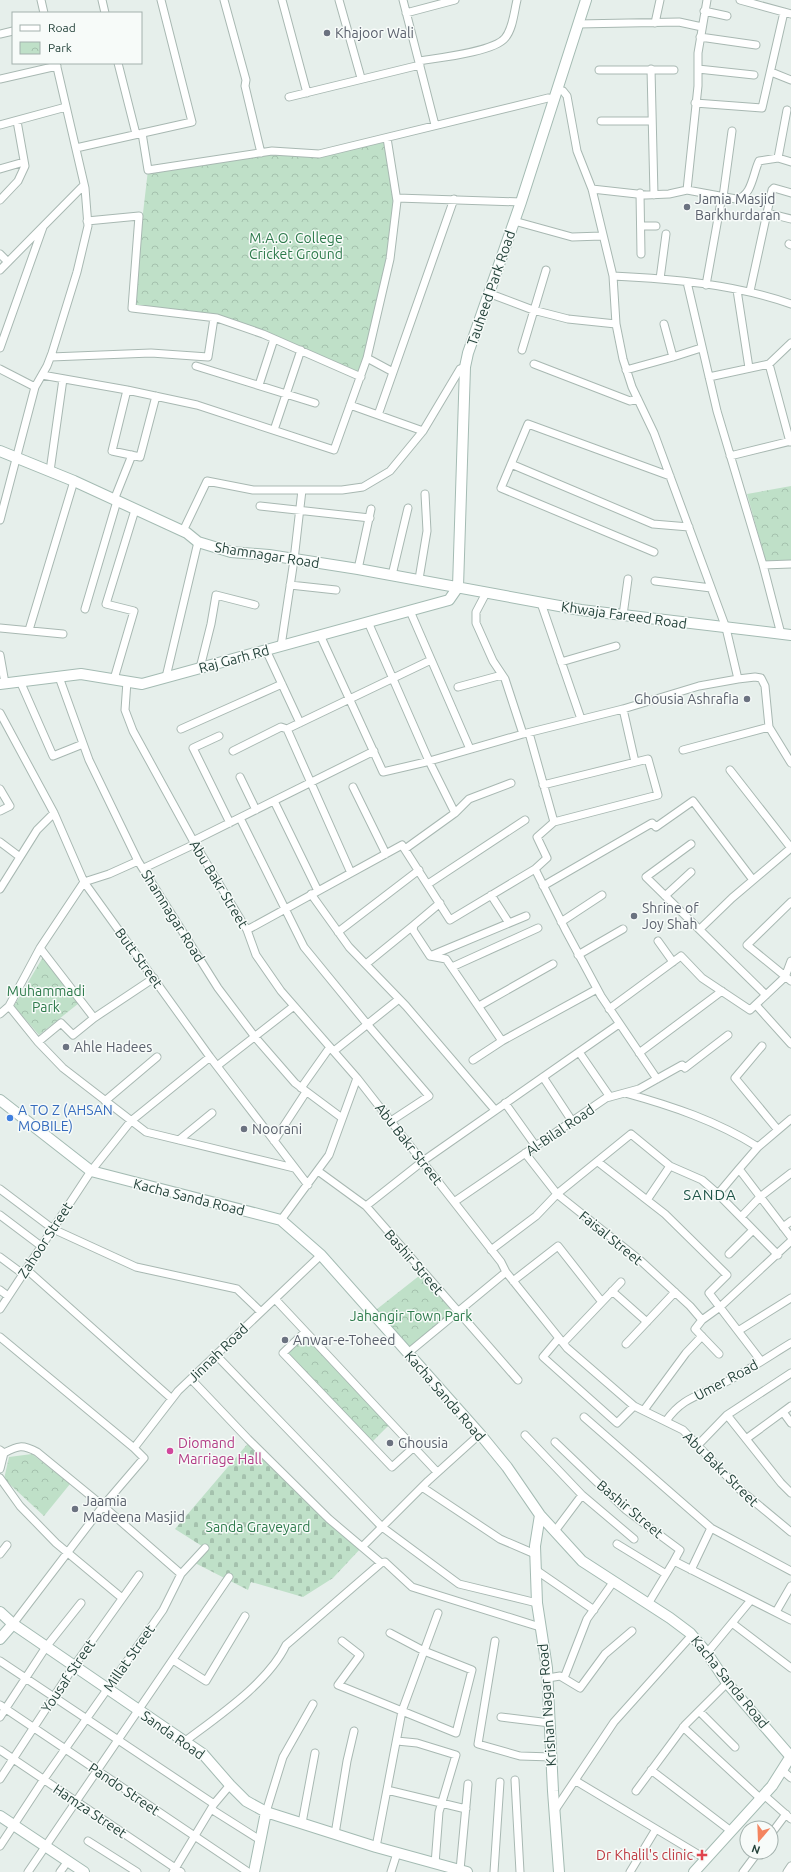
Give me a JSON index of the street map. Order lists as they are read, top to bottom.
{
  "streets": {
    "main road": [
      "Tauheed Park Road",
      "Shamnagar Road",
      "Khwaja Fareed Road",
      "Raj Garh Rd",
      "Kacha Sanda Road",
      "Krishan Nagar Road",
      "Sanda Road"
    ],
    "street": [
      "Abu Bakr Street",
      "Butt Street",
      "Al-Bilal Road",
      "Faisal Street",
      "Zahoor Street",
      "Bashir Street",
      "Jinnah Road",
      "Umer Road",
      "Millat Street",
      "Yousaf Street",
      "Pando Street",
      "Hamza Street"
    ]
  },
  "crossings": [
    ["Tauheed Park Road", "Shamnagar Road"],
    ["Tauheed Park Road", "Khwaja Fareed Road"],
    ["Tauheed Park Road", "Raj Garh Rd"],
    ["Shamnagar Road", "Khwaja Fareed Road"],
    ["Shamnagar Road", "Raj Garh Rd"],
    ["Khwaja Fareed Road", "Raj Garh Rd"],
    ["Raj Garh Rd", "Abu Bakr Street"],
    ["Abu Bakr Street", "Al-Bilal Road"],
    ["Abu Bakr Street", "Umer Road"],
    ["Butt Street", "Zahoor Street"],
    ["Al-Bilal Road", "Faisal Street"],
    ["Kacha Sanda Road", "Zahoor Street"],
    ["Kacha Sanda Road", "Jinnah Road"],
    ["Kacha Sanda Road", "Krishan Nagar Road"],
    ["Millat Street", "Sanda Road"],
    ["Millat Street", "Pando Street"],
    ["Millat Street", "Hamza Street"],
    ["Yousaf Street", "Sanda Road"],
    ["Yousaf Street", "Pando Street"],
    ["Yousaf Street", "Hamza Street"]
  ],
  "districts": ["SANDA"],
  "parks": [
    "M.A.O. College Cricket Ground",
    "Muhammadi Park",
    "Jahangir Town Park",
    "Sanda Graveyard"
  ],
  "places": {
    "other": [
      "Khajoor Wali",
      "Jamia Masjid Barkhurdaran",
      "Ghousia Ashrafia",
      "Shrine of Joy Shah",
      "Ahle Hadees",
      "A TO Z (AHSAN MOBILE)",
      "Noorani",
      "Anwar-e-Toheed",
      "Ghousia",
      "Diomand Marriage Hall",
      "Jaamia Madeena Masjid"
    ],
    "health": ["Dr Khalil's clinic"]
  },
  "legend": ["Road", "Park"],
  "north": "bottom"
}
